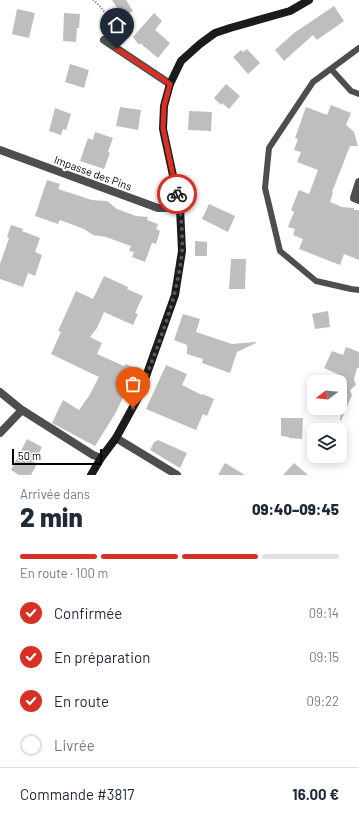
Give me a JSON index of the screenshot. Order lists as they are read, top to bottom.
{
  "streets": {
    "street": ["Impasse des Pins"]
  },
  "scale_bar": "50 m",
  "north": "left",
  "page": {
    "scale": "50 m",
    "heading": ["2 min", "Arrivée dans", "09:40–09:45"],
    "panel": ["Commande #3817", "16.00 €"],
    "bar": "En route · 100 m",
    "list": [
      ["Confirmée", "09:14"],
      ["En préparation", "09:15"],
      ["En route", "09:22"],
      "Livrée"
    ]
  }
}
